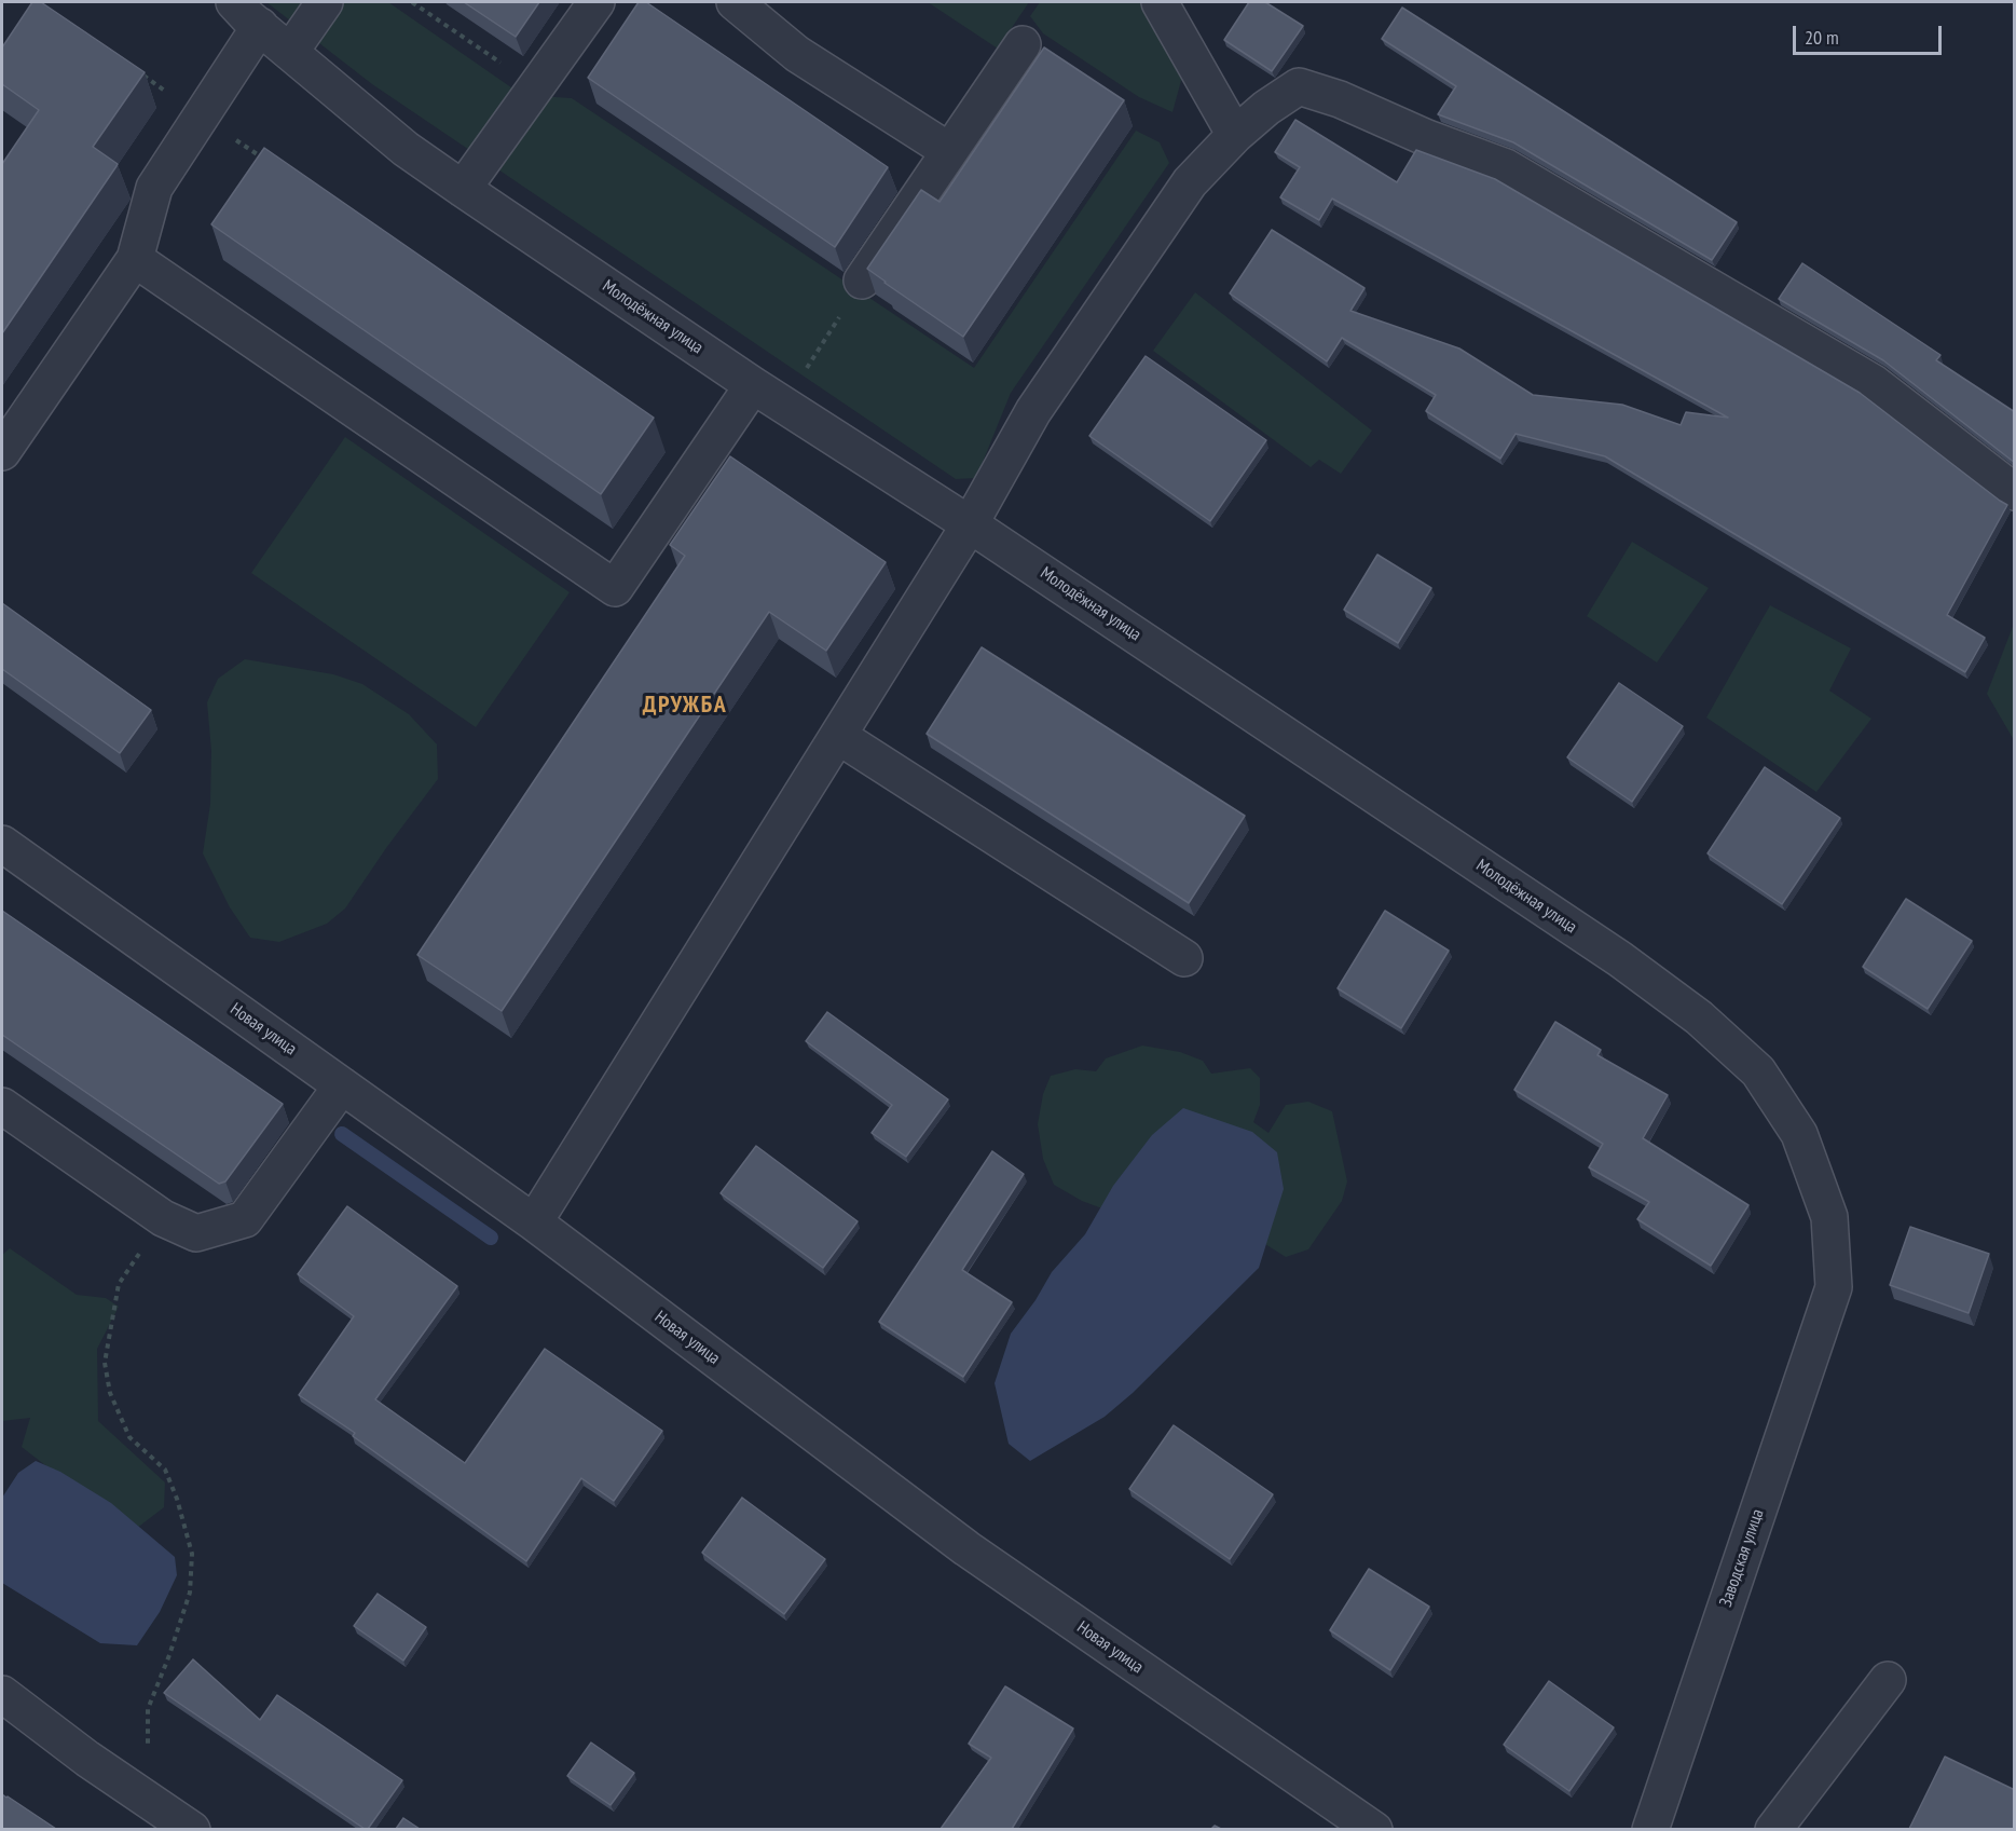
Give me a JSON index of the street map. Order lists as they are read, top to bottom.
{
  "streets": {
    "street": ["Молодёжная улица", "Новая улица", "Заводская улица"]
  },
  "crossings": [
    ["Молодёжная улица", "Заводская улица"]
  ],
  "districts": ["ДРУЖБА"],
  "scale_bar": "20 m"
}
